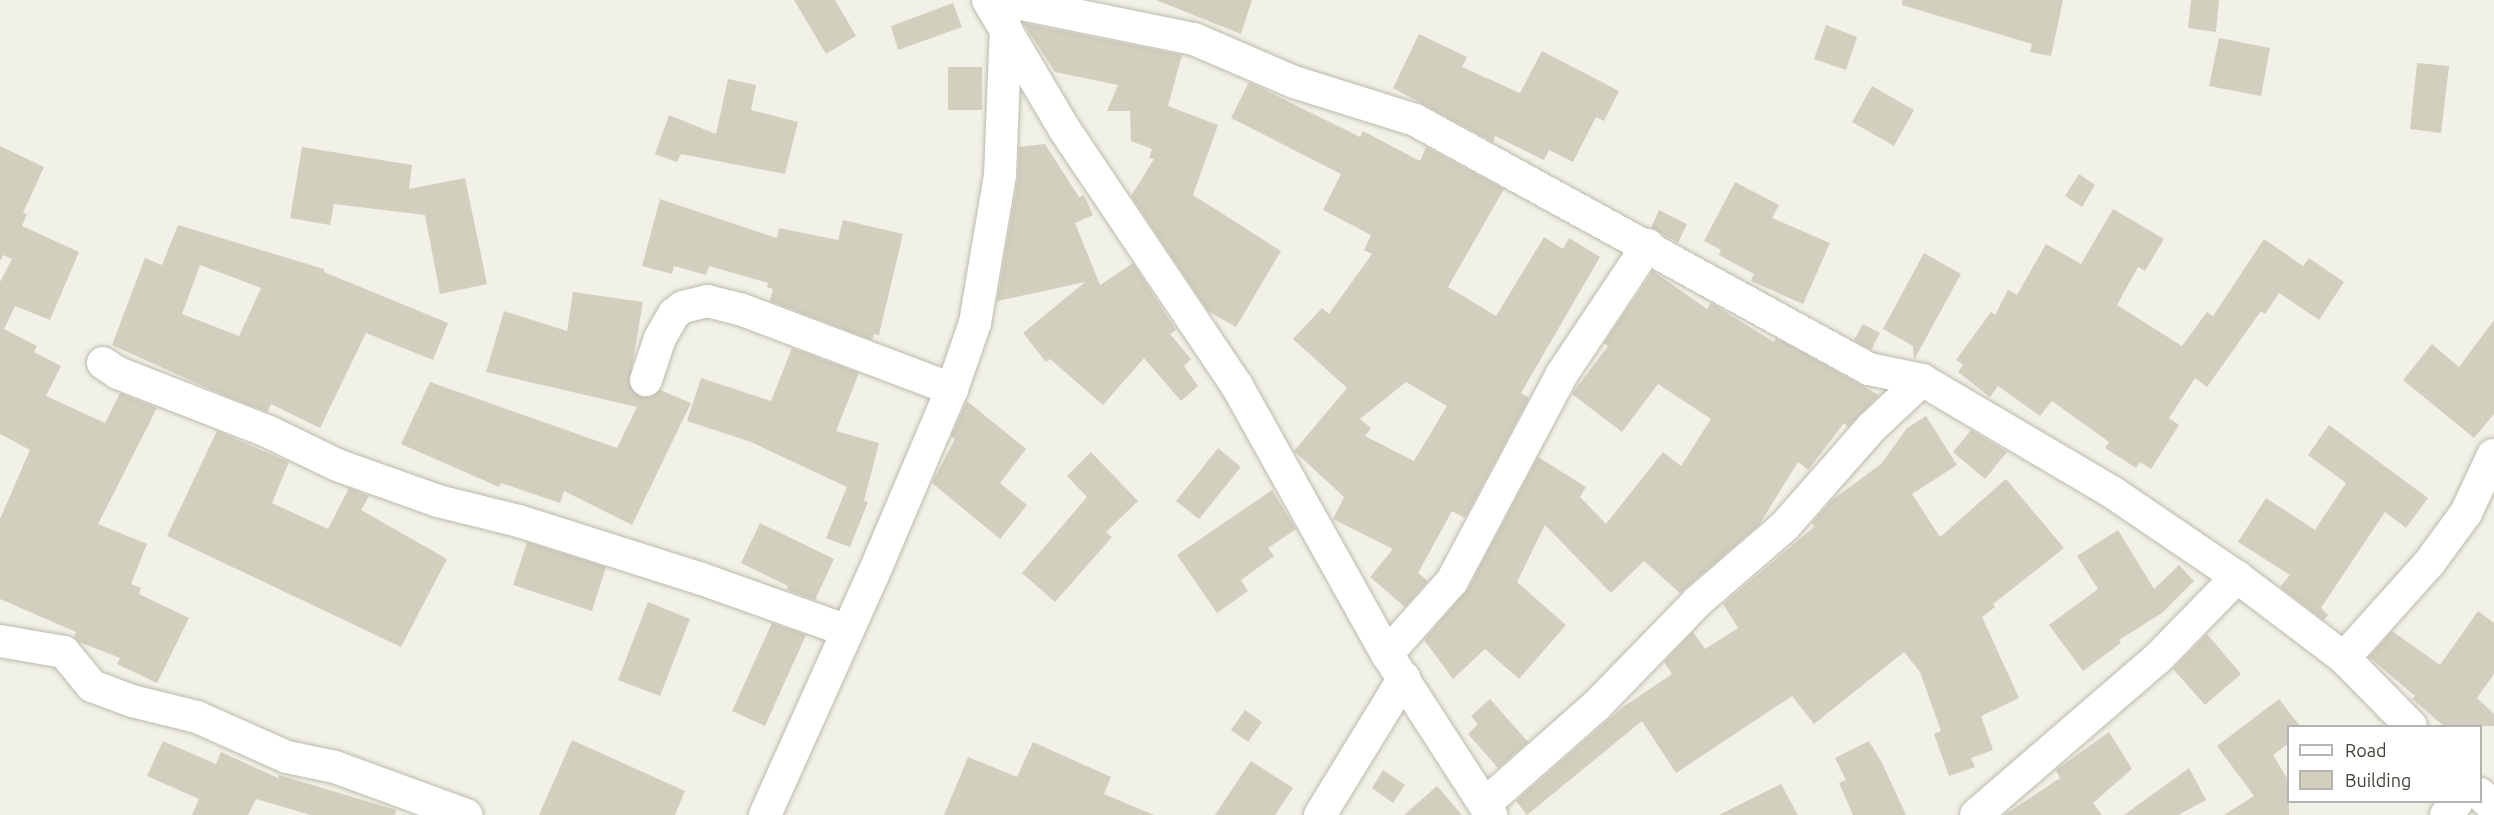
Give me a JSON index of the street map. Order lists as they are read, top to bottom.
{
  "legend": ["Road", "Building"]
}
